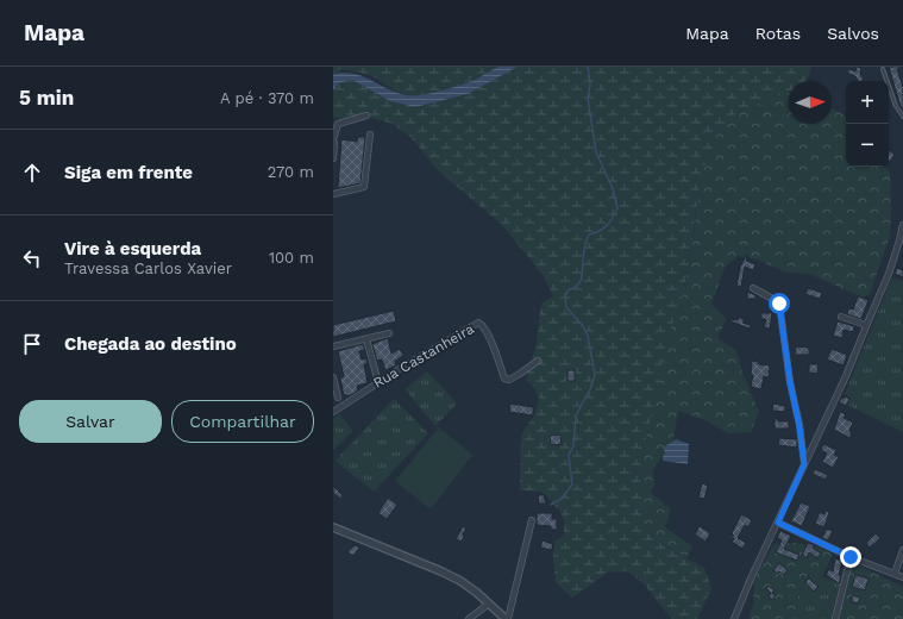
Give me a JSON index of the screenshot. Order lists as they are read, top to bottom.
{
  "streets": {
    "street": ["Rua Castanheira"]
  },
  "north": "right",
  "page": {
    "header": "Mapa",
    "nav": ["Mapa", "Rotas", "Salvos"],
    "heading": ["5 min", "A pé · 370 m"],
    "map_buttons": ["+", "−"],
    "list": [
      ["Siga em frente", "270 m"],
      ["Vire à esquerda", "Travessa Carlos Xavier", "100 m"],
      "Chegada ao destino"
    ],
    "buttons": ["Salvar", "Compartilhar"]
  }
}
